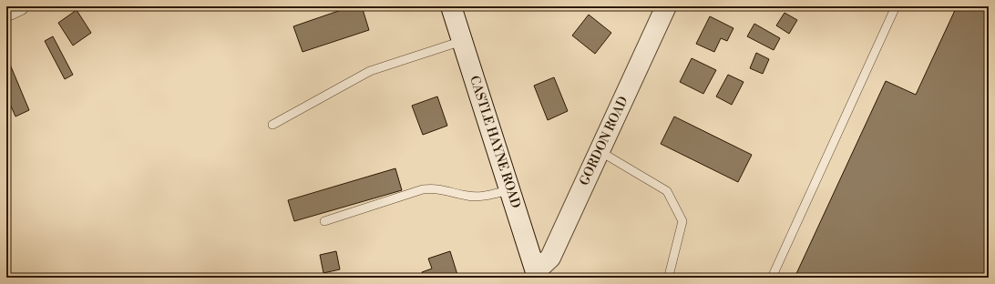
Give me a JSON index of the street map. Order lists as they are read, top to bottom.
{
  "streets": {
    "street": ["GORDON ROAD", "CASTLE HAYNE ROAD"]
  },
  "crossings": [
    ["GORDON ROAD", "CASTLE HAYNE ROAD"]
  ]
}
